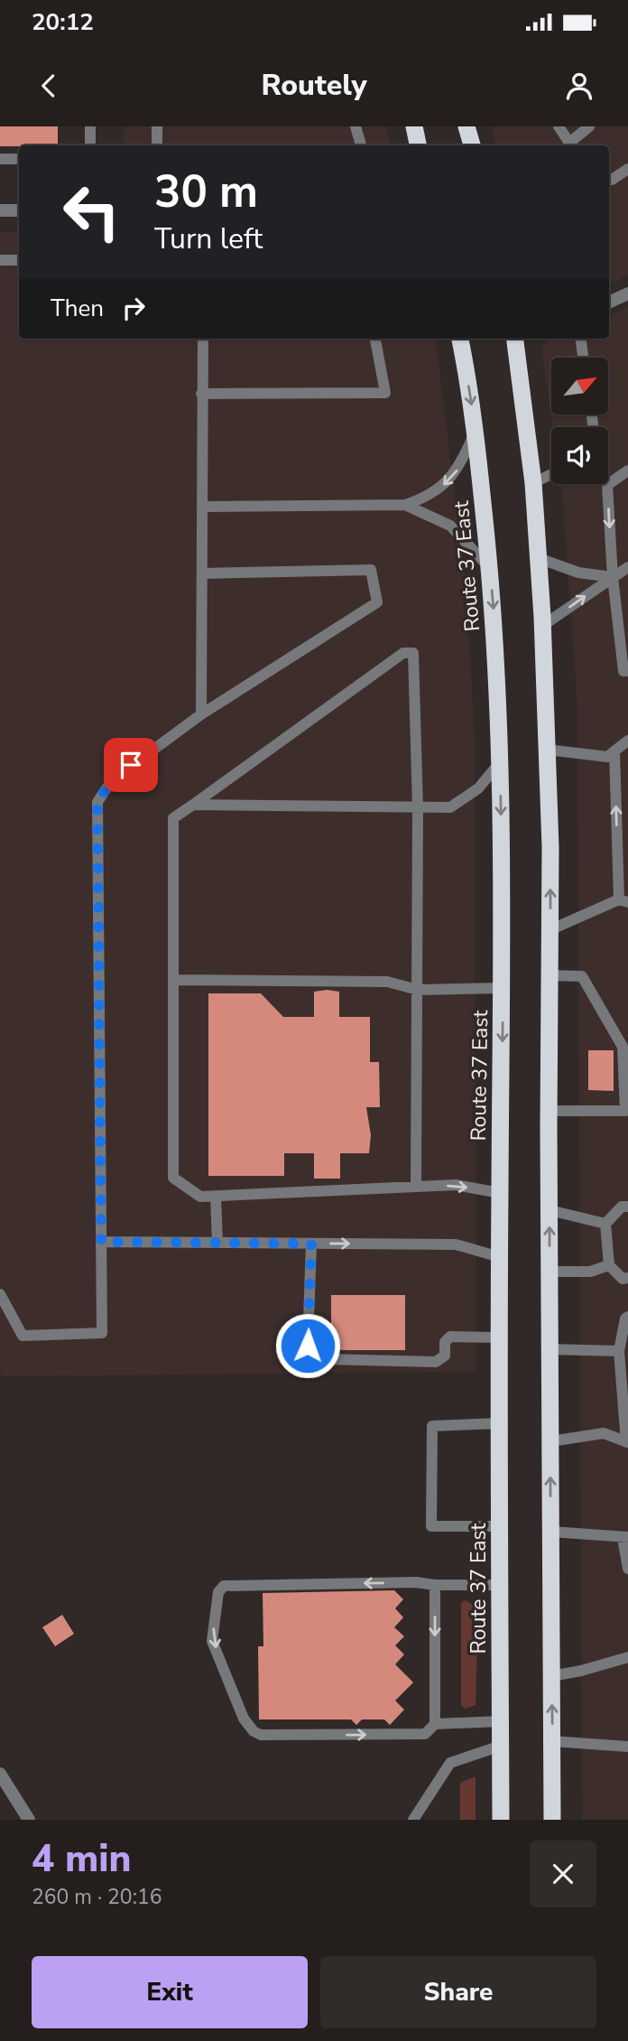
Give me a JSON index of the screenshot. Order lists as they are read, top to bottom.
{
  "streets": {
    "highway": ["Route 37 East"]
  },
  "north": "top right",
  "page": {
    "status": "20:12",
    "header": "Routely",
    "turn": ["30 m", "Turn left"],
    "then": "Then",
    "heading": ["4 min", "260 m · 20:16"],
    "buttons": ["Exit", "Share"]
  }
}
